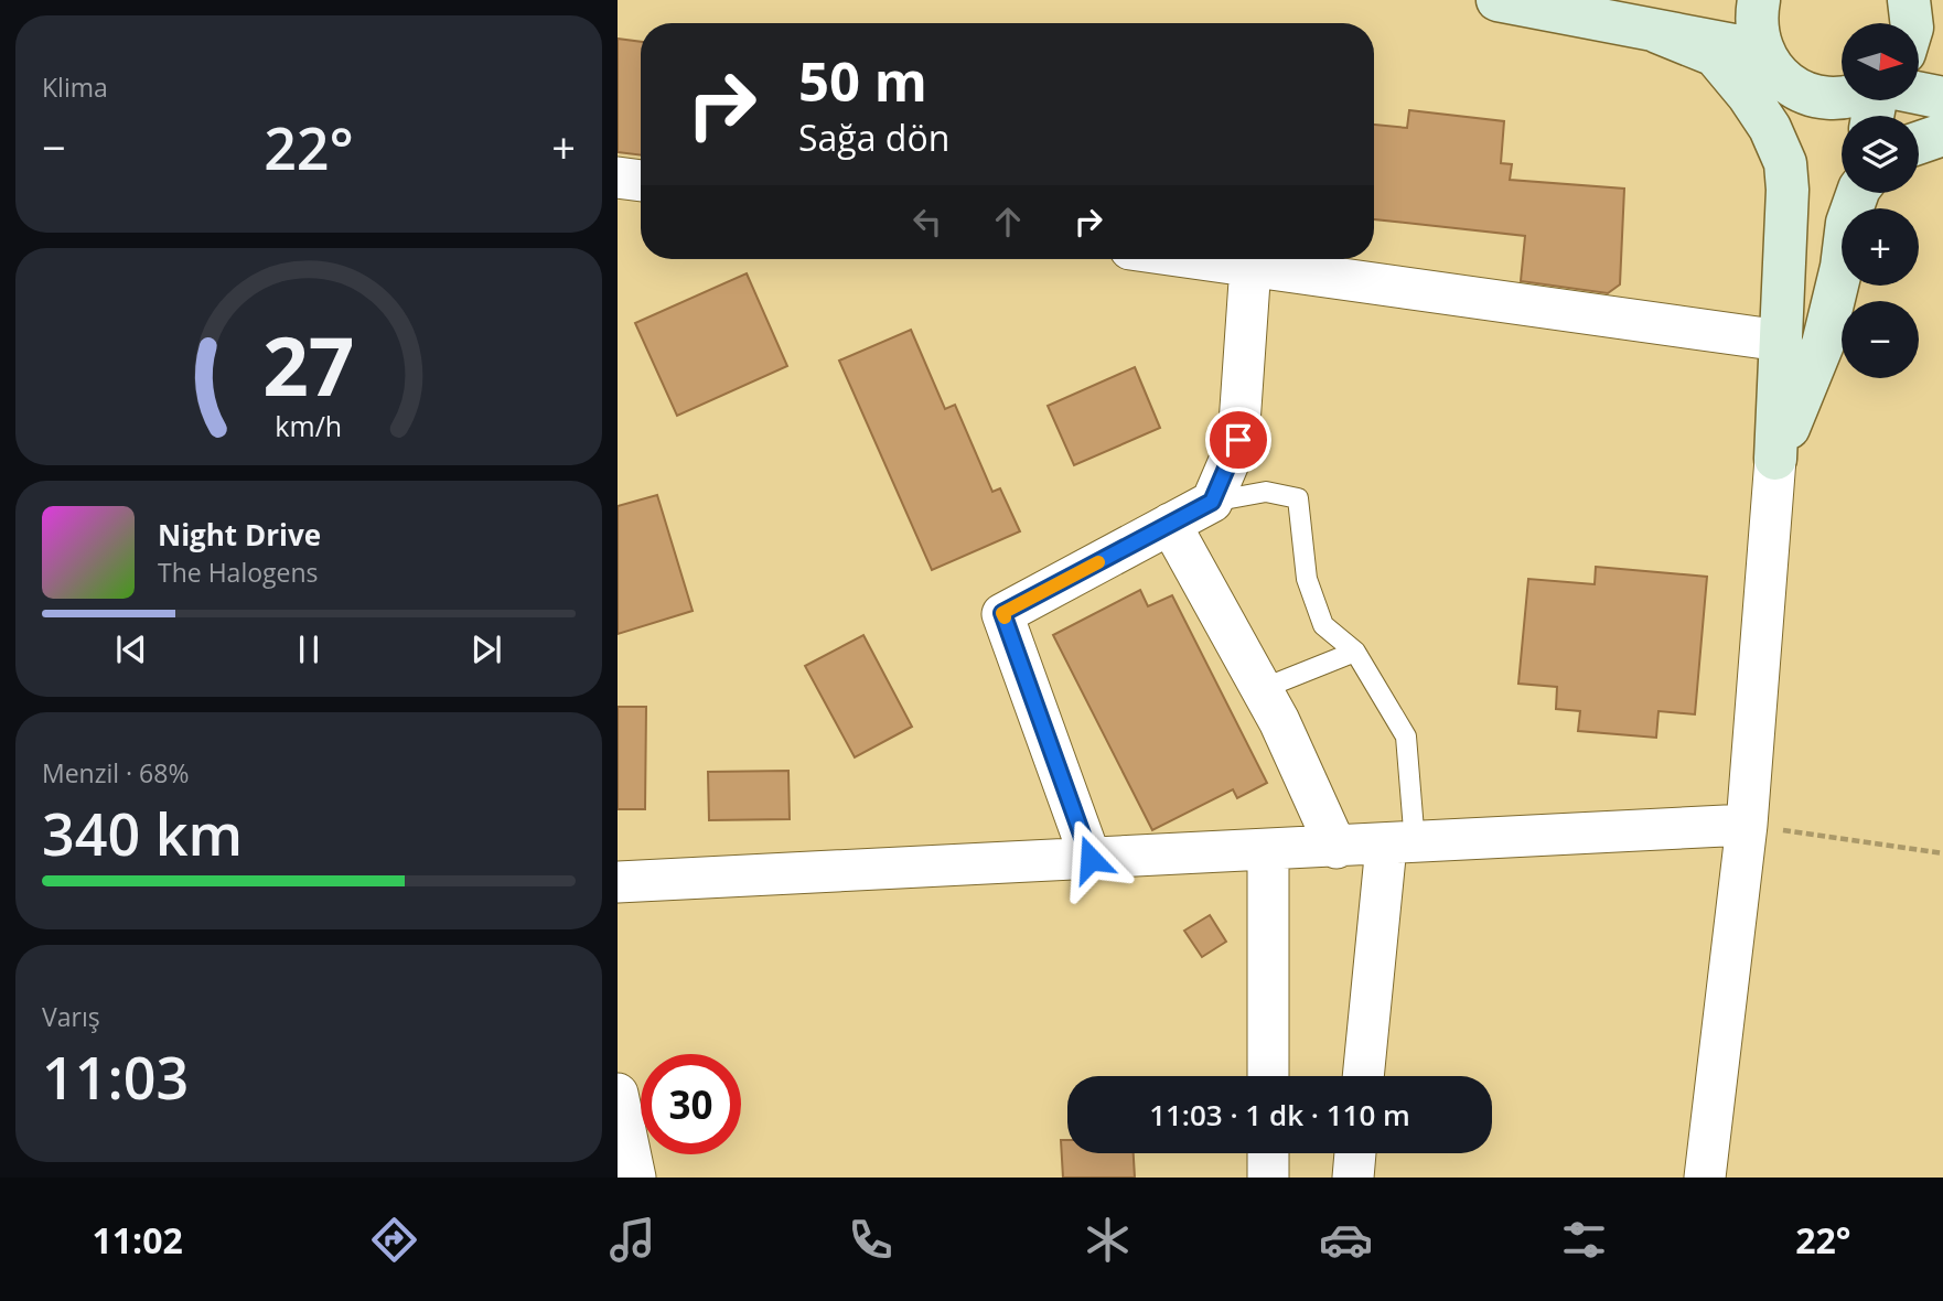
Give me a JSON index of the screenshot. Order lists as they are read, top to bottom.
{
  "north": "right",
  "page": {
    "tile": [
      "Klima",
      ["Menzil · 68%", "340 km"],
      ["Varış", "11:03"]
    ],
    "map_buttons": ["+", "−"],
    "turn": ["50 m", "Sağa dön"],
    "heat": ["−", "22°", "+"],
    "song": ["Night Drive", "The Halogens"],
    "limit": "30",
    "trip": "11:03 · 1 dk · 110 m",
    "tabs": ["11:02", "22°"],
    "gauge": ["27", "km/h"]
  }
}
